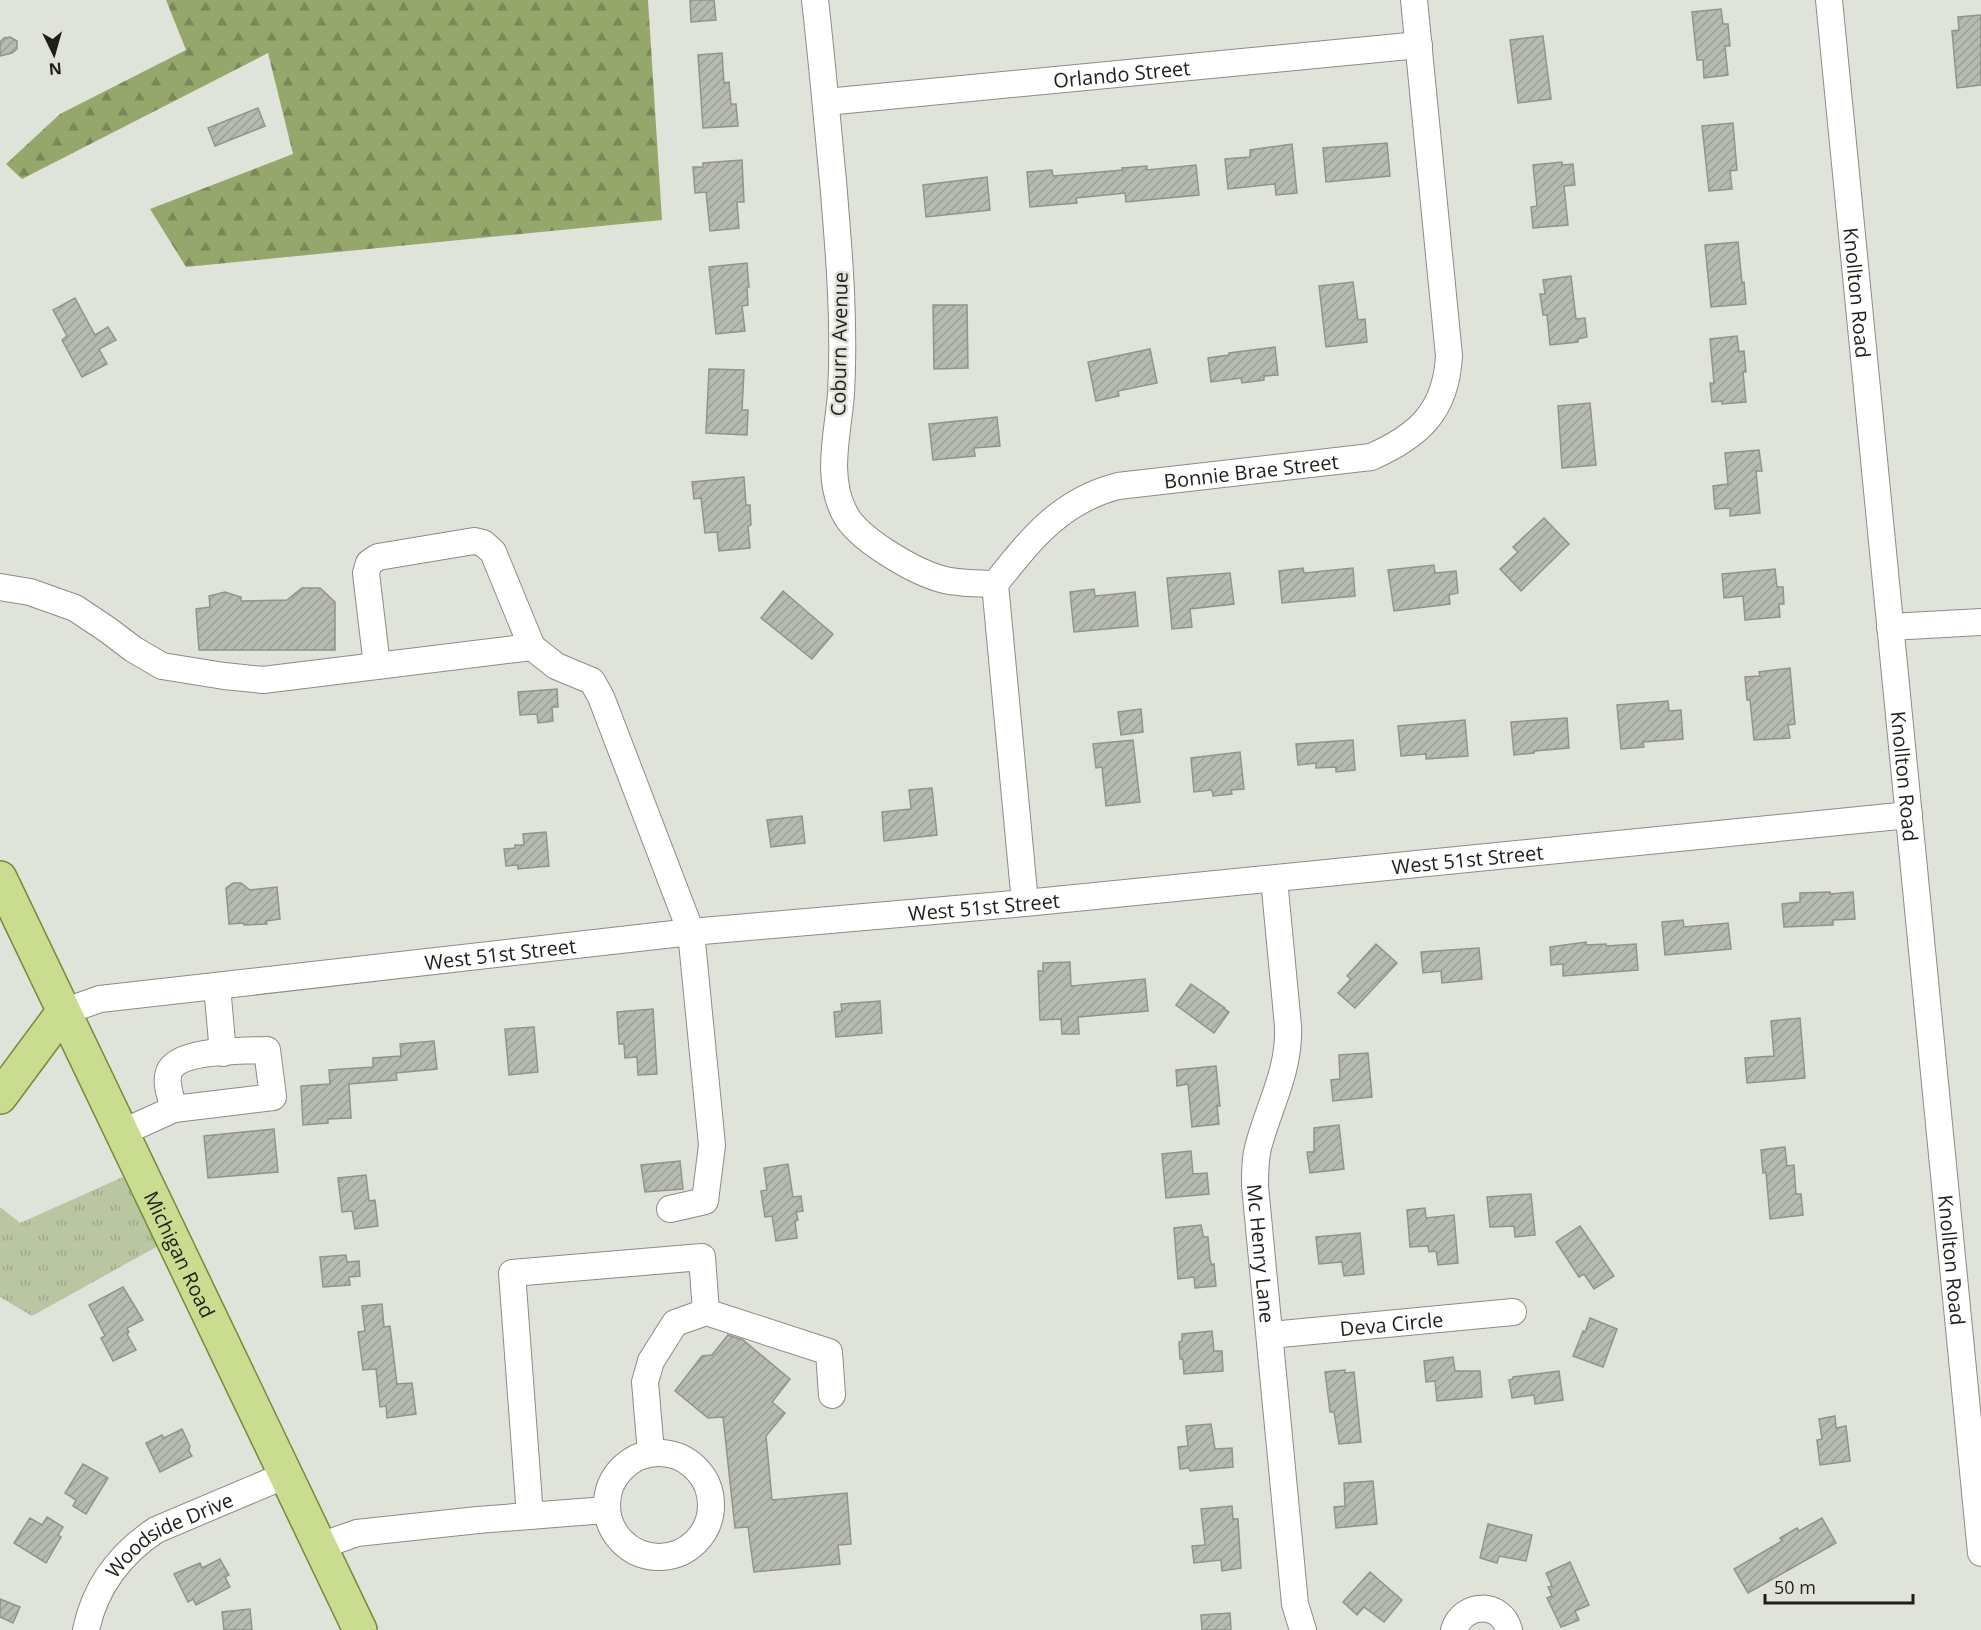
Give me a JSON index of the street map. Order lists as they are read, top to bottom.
{
  "streets": {
    "main road": ["Michigan Road"],
    "street": [
      "Orlando Street",
      "Knollton Road",
      "Coburn Avenue",
      "Bonnie Brae Street",
      "West 51st Street",
      "Mc Henry Lane",
      "Deva Circle",
      "Woodside Drive"
    ]
  },
  "crossings": [
    ["Orlando Street", "Coburn Avenue"],
    ["Orlando Street", "Bonnie Brae Street"],
    ["Knollton Road", "West 51st Street"],
    ["Coburn Avenue", "Bonnie Brae Street"],
    ["West 51st Street", "Mc Henry Lane"],
    ["West 51st Street", "Michigan Road"],
    ["Mc Henry Lane", "Deva Circle"],
    ["Michigan Road", "Woodside Drive"]
  ],
  "scale_bar": "50 m",
  "north": "bottom"
}
